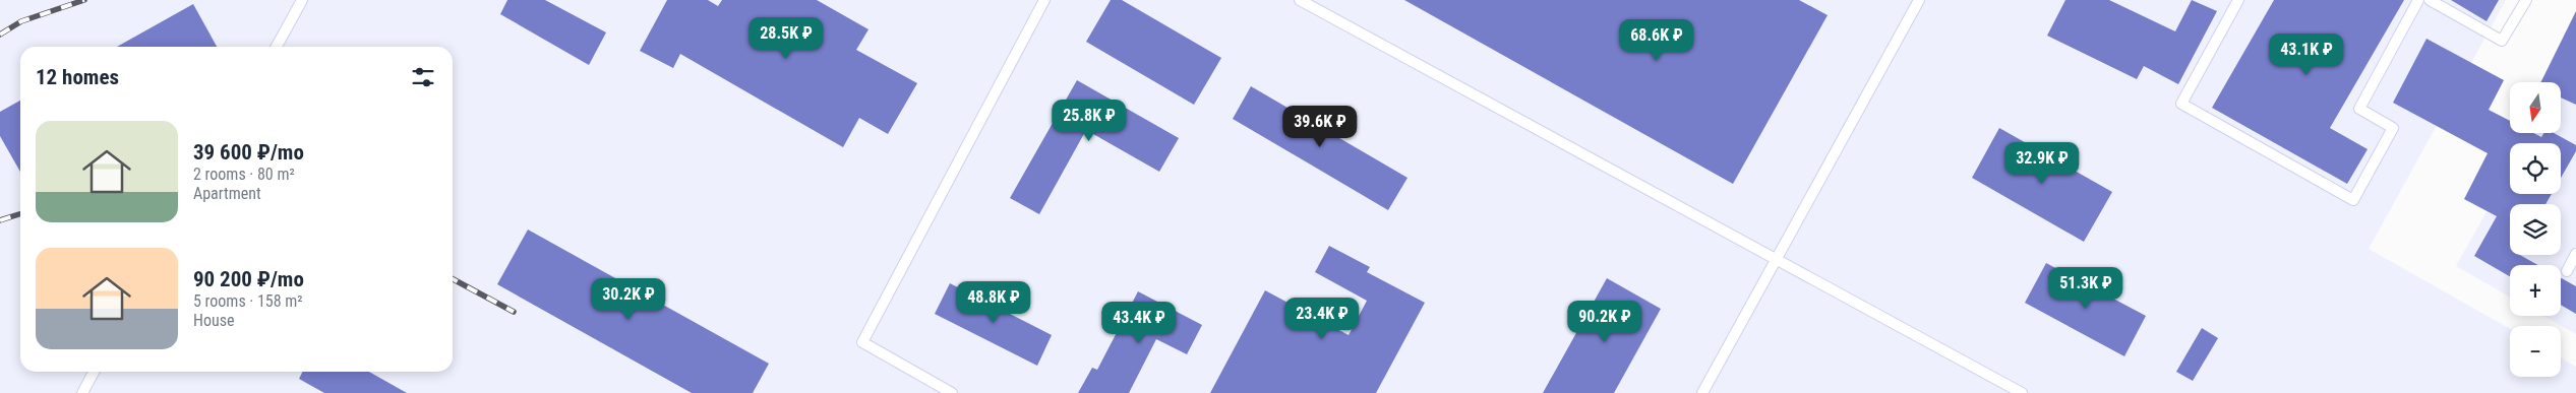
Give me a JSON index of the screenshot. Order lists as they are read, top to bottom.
{
  "north": "bottom",
  "page": {
    "price": [
      "28.5K ₽",
      "68.6K ₽",
      "43.1K ₽",
      "25.8K ₽",
      "39.6K ₽",
      "32.9K ₽",
      "51.3K ₽",
      "30.2K ₽",
      "48.8K ₽",
      "23.4K ₽",
      "90.2K ₽",
      "43.4K ₽"
    ],
    "heading": "12 homes",
    "map_buttons": ["+", "−"],
    "list": [
      {
        "name": "39 600 ₽/mo",
        "note": "2 rooms · 80 m² · Apartment"
      },
      {
        "name": "90 200 ₽/mo",
        "note": "5 rooms · 158 m² · House"
      }
    ]
  }
}
